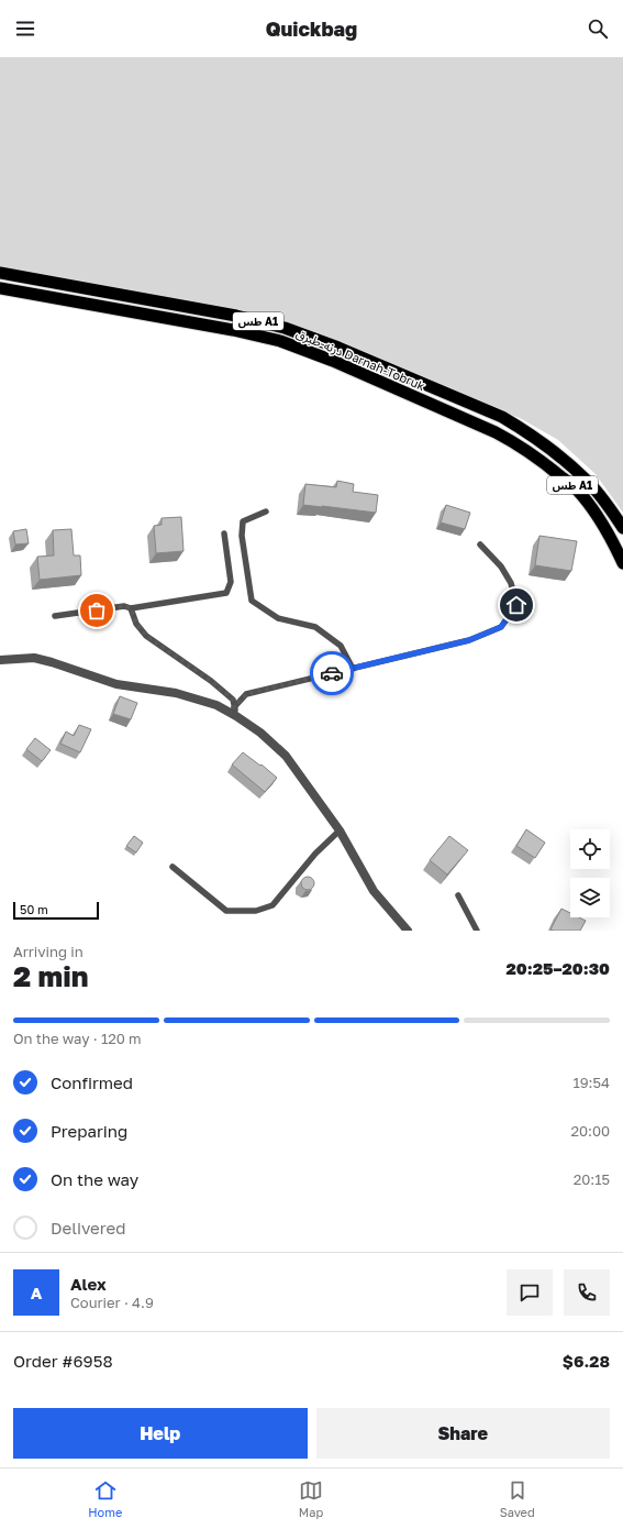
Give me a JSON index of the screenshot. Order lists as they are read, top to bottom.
{
  "streets": {
    "highway": ["طس A1", "درنه-طبرق Darnah-Tobruk"]
  },
  "scale_bar": "50 m",
  "page": {
    "header": "Quickbag",
    "scale": "50 m",
    "heading": ["2 min", "Arriving in", "20:25–20:30"],
    "panel": [
      "Alex",
      "Courier · 4.9",
      "Order #6958",
      "$6.28"
    ],
    "bar": "On the way · 120 m",
    "list": [
      ["Confirmed", "19:54"],
      ["Preparing", "20:00"],
      ["On the way", "20:15"],
      "Delivered"
    ],
    "round": "A",
    "buttons": ["Help", "Share"],
    "tabs": ["Home", "Map", "Saved"]
  }
}
